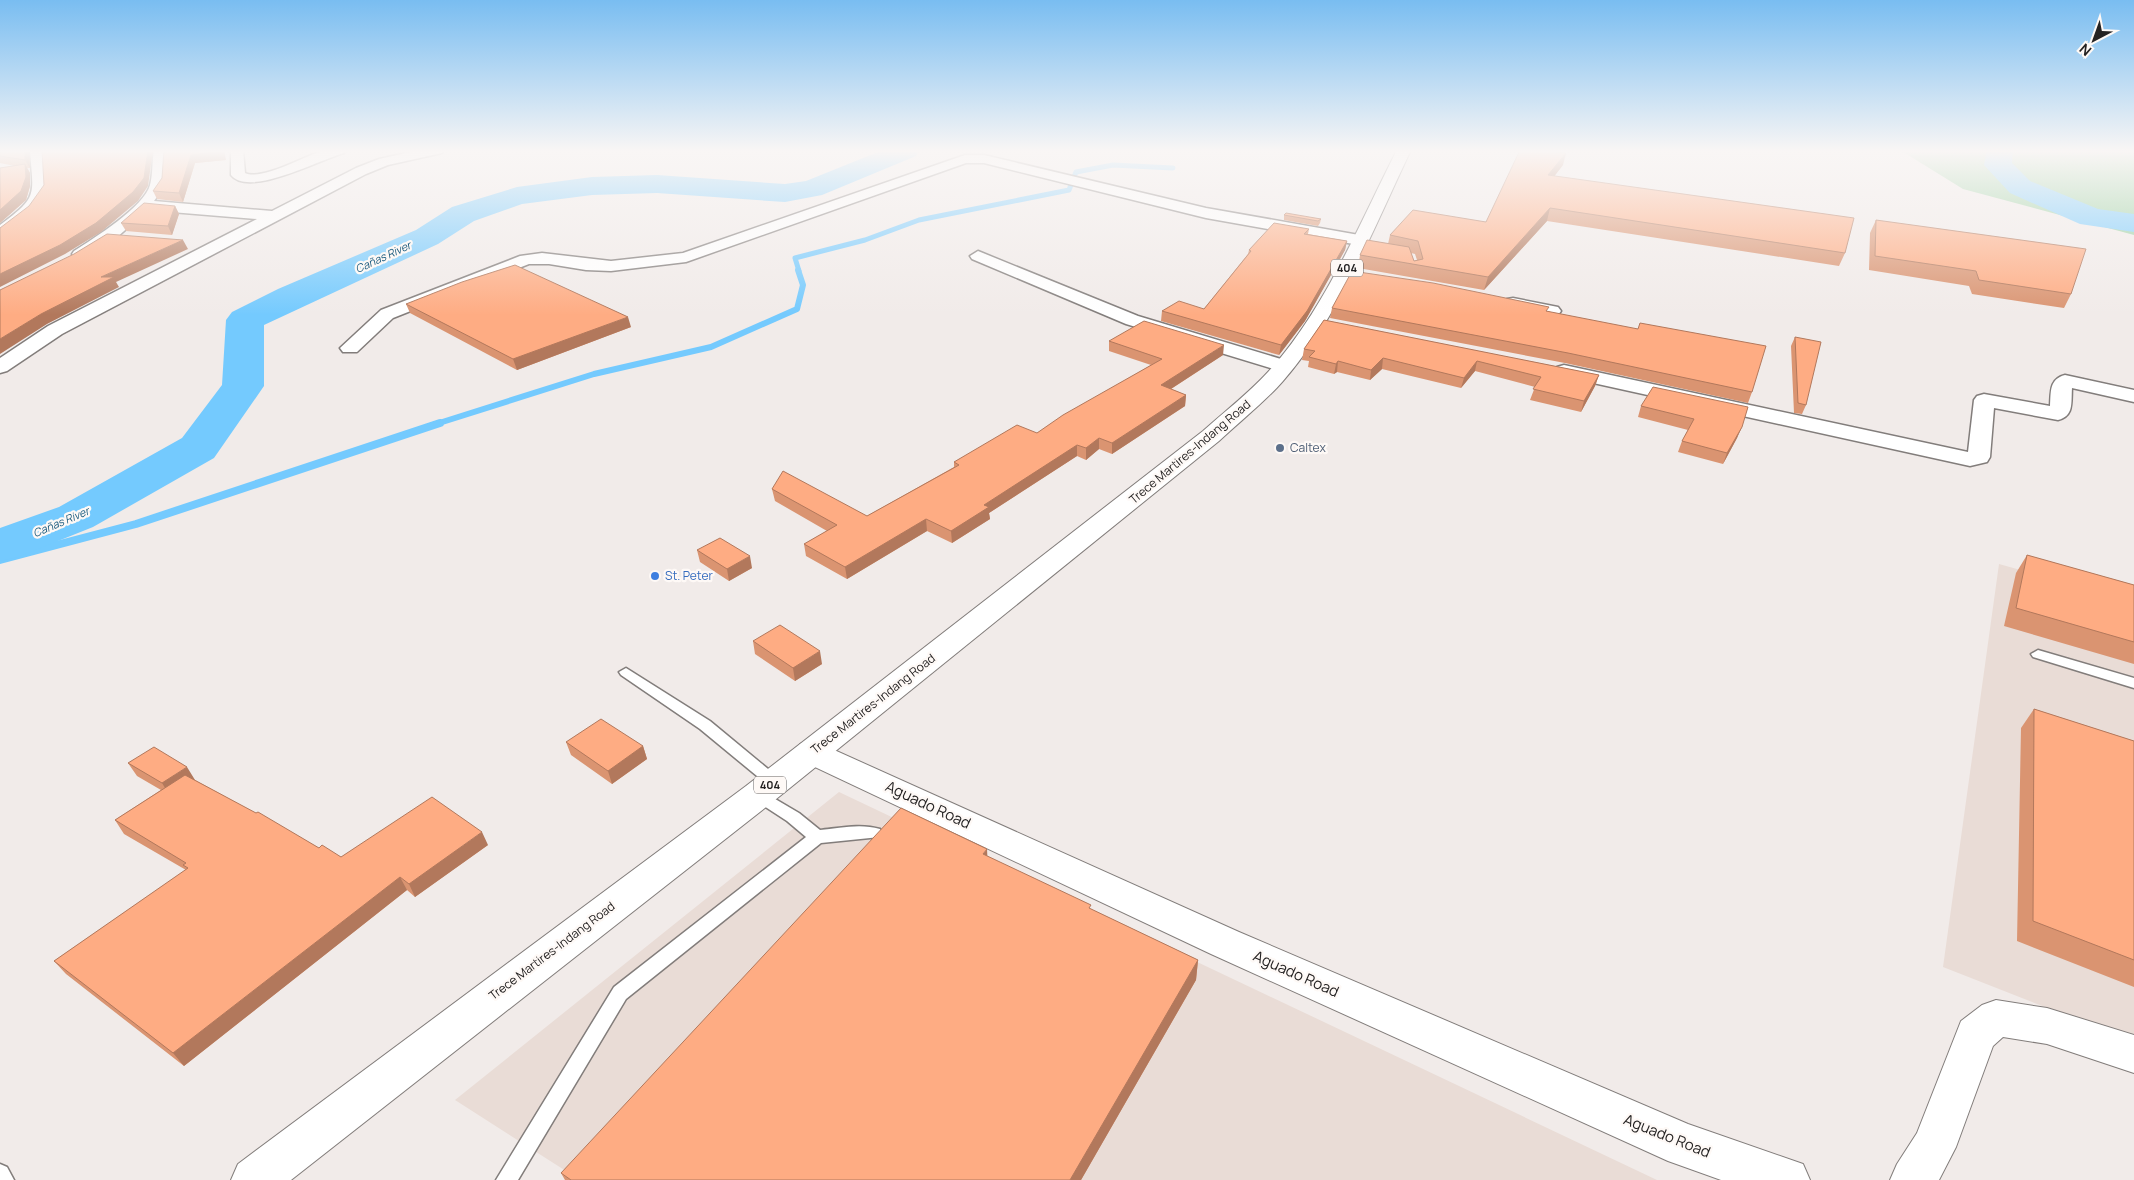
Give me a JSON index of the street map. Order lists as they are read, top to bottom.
{
  "streets": {
    "main road": ["404", "Trece Martires-Indang Road", "Aguado Road"]
  },
  "crossings": [
    ["Trece Martires-Indang Road", "Aguado Road"]
  ],
  "water": ["Cañas River"],
  "places": ["Caltex", "St. Peter"],
  "north": "bottom left"
}
